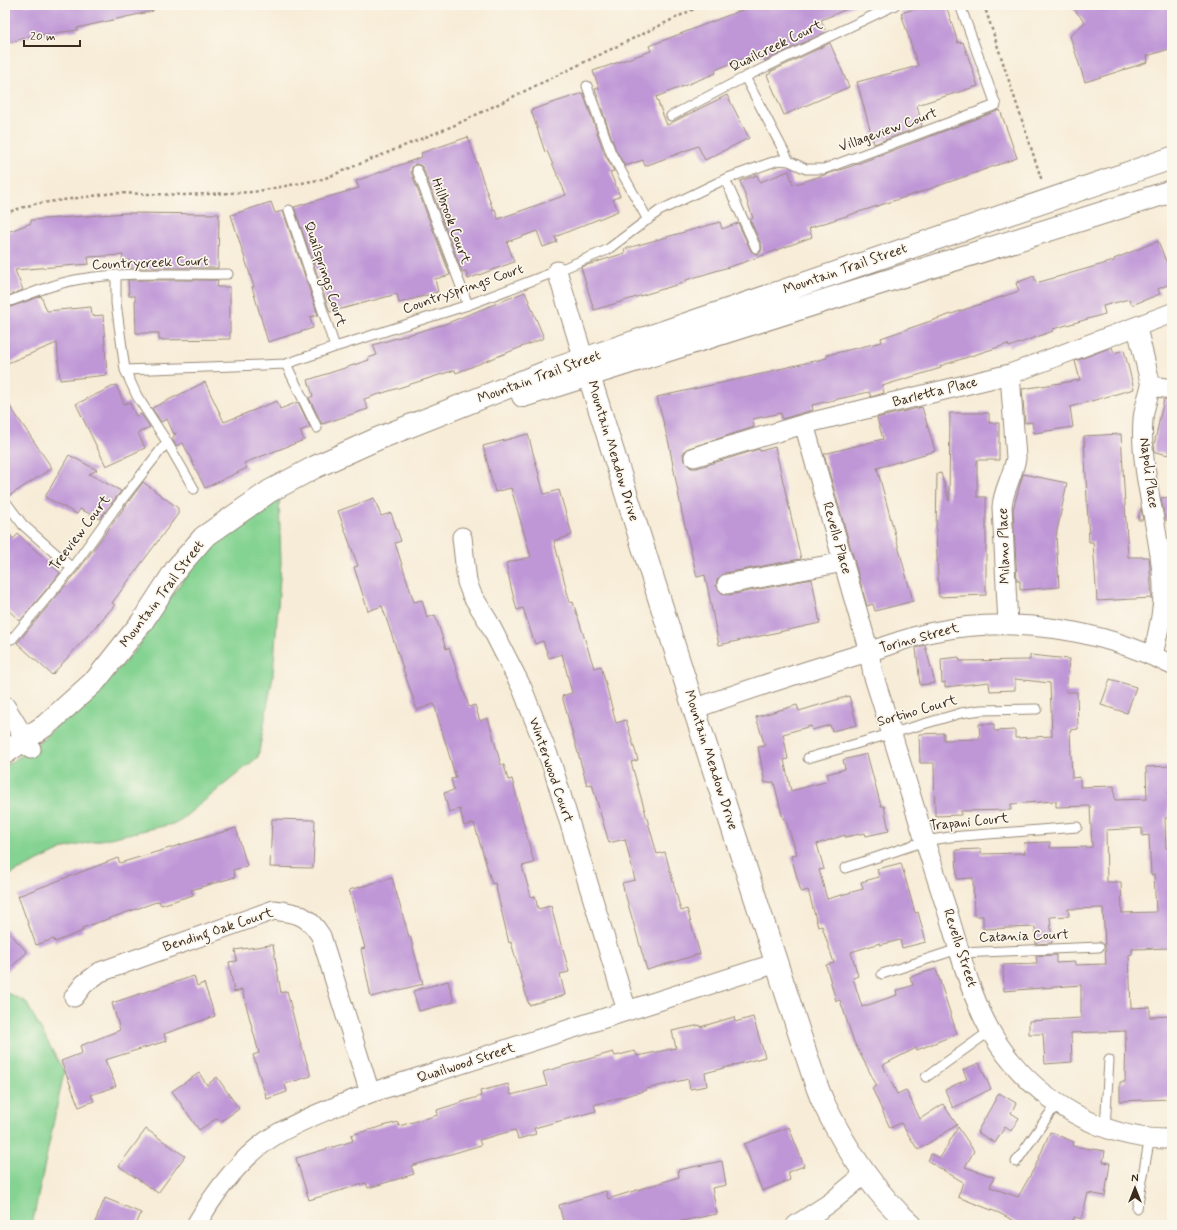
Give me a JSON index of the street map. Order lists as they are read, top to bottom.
{
  "streets": {
    "street": [
      "Mountain Trail Street",
      "Barletta Place",
      "Mountain Meadow Drive",
      "Napoli Place",
      "Revello Place",
      "Milano Place",
      "Torino Street",
      "Winterwood Court",
      "Bending Oak Court",
      "Revello Street",
      "Quailwood Street"
    ],
    "lane": [
      "Quailcreek Court",
      "Villageview Court",
      "Hillbrook Court",
      "Countrycreek Court",
      "Quailsprings Court",
      "Countrysprings Court",
      "Treeview Court",
      "Sortino Court",
      "Trapani Court",
      "Catania Court"
    ]
  },
  "crossings": [
    ["Villageview Court", "Countrysprings Court"],
    ["Hillbrook Court", "Countrysprings Court"],
    ["Mountain Trail Street", "Mountain Meadow Drive"],
    ["Quailsprings Court", "Countrysprings Court"],
    ["Countrysprings Court", "Mountain Meadow Drive"],
    ["Barletta Place", "Revello Place"],
    ["Barletta Place", "Milano Place"],
    ["Mountain Meadow Drive", "Torino Street"],
    ["Mountain Meadow Drive", "Quailwood Street"],
    ["Napoli Place", "Torino Street"],
    ["Revello Place", "Torino Street"],
    ["Revello Place", "Revello Street"],
    ["Milano Place", "Torino Street"],
    ["Torino Street", "Revello Street"],
    ["Sortino Court", "Revello Street"],
    ["Winterwood Court", "Quailwood Street"],
    ["Trapani Court", "Revello Street"],
    ["Bending Oak Court", "Quailwood Street"],
    ["Catania Court", "Revello Street"]
  ],
  "scale_bar": "20 m",
  "north": "top"
}
